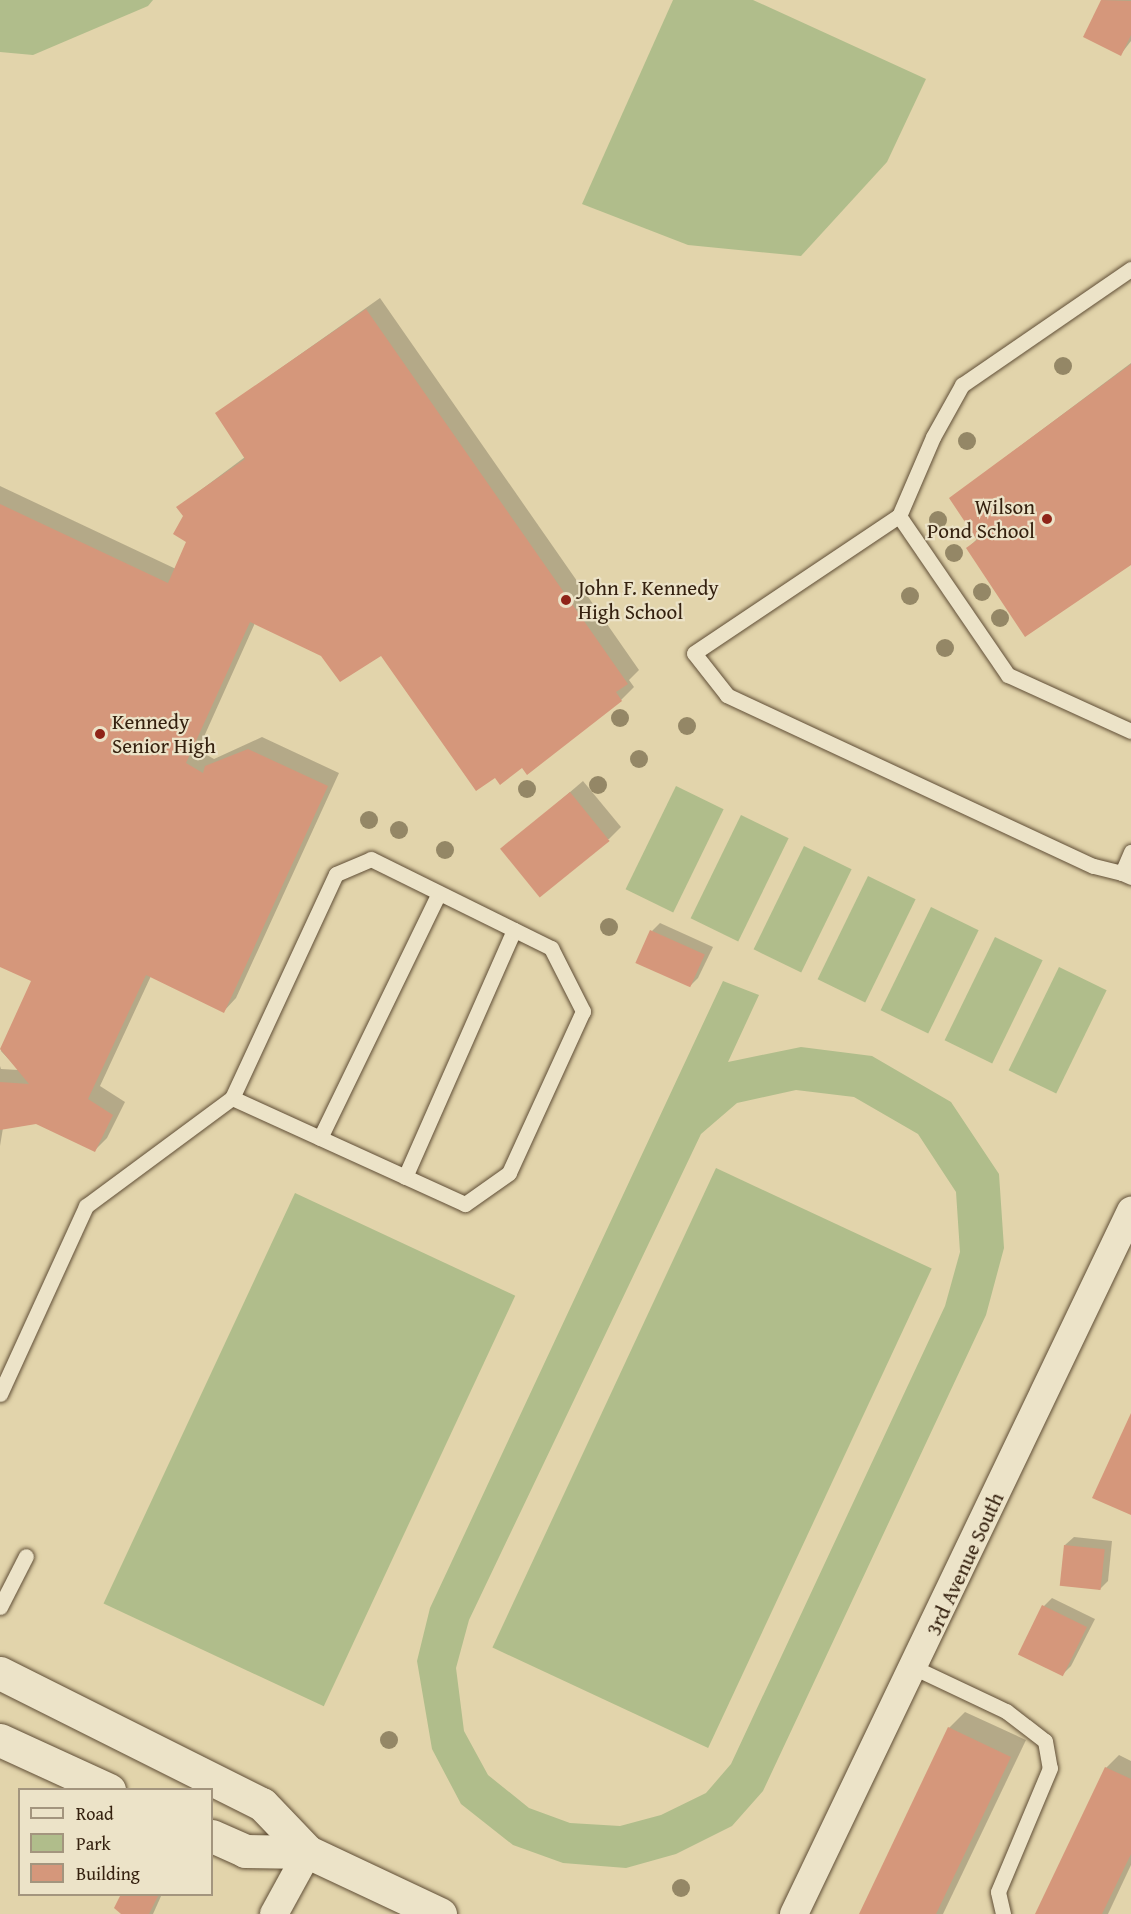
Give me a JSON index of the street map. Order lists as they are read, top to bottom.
{
  "streets": {
    "street": ["3rd Avenue South"]
  },
  "places": ["Wilson Pond School", "John F. Kennedy High School", "Kennedy Senior High"],
  "legend": ["Road", "Park", "Building"]
}
